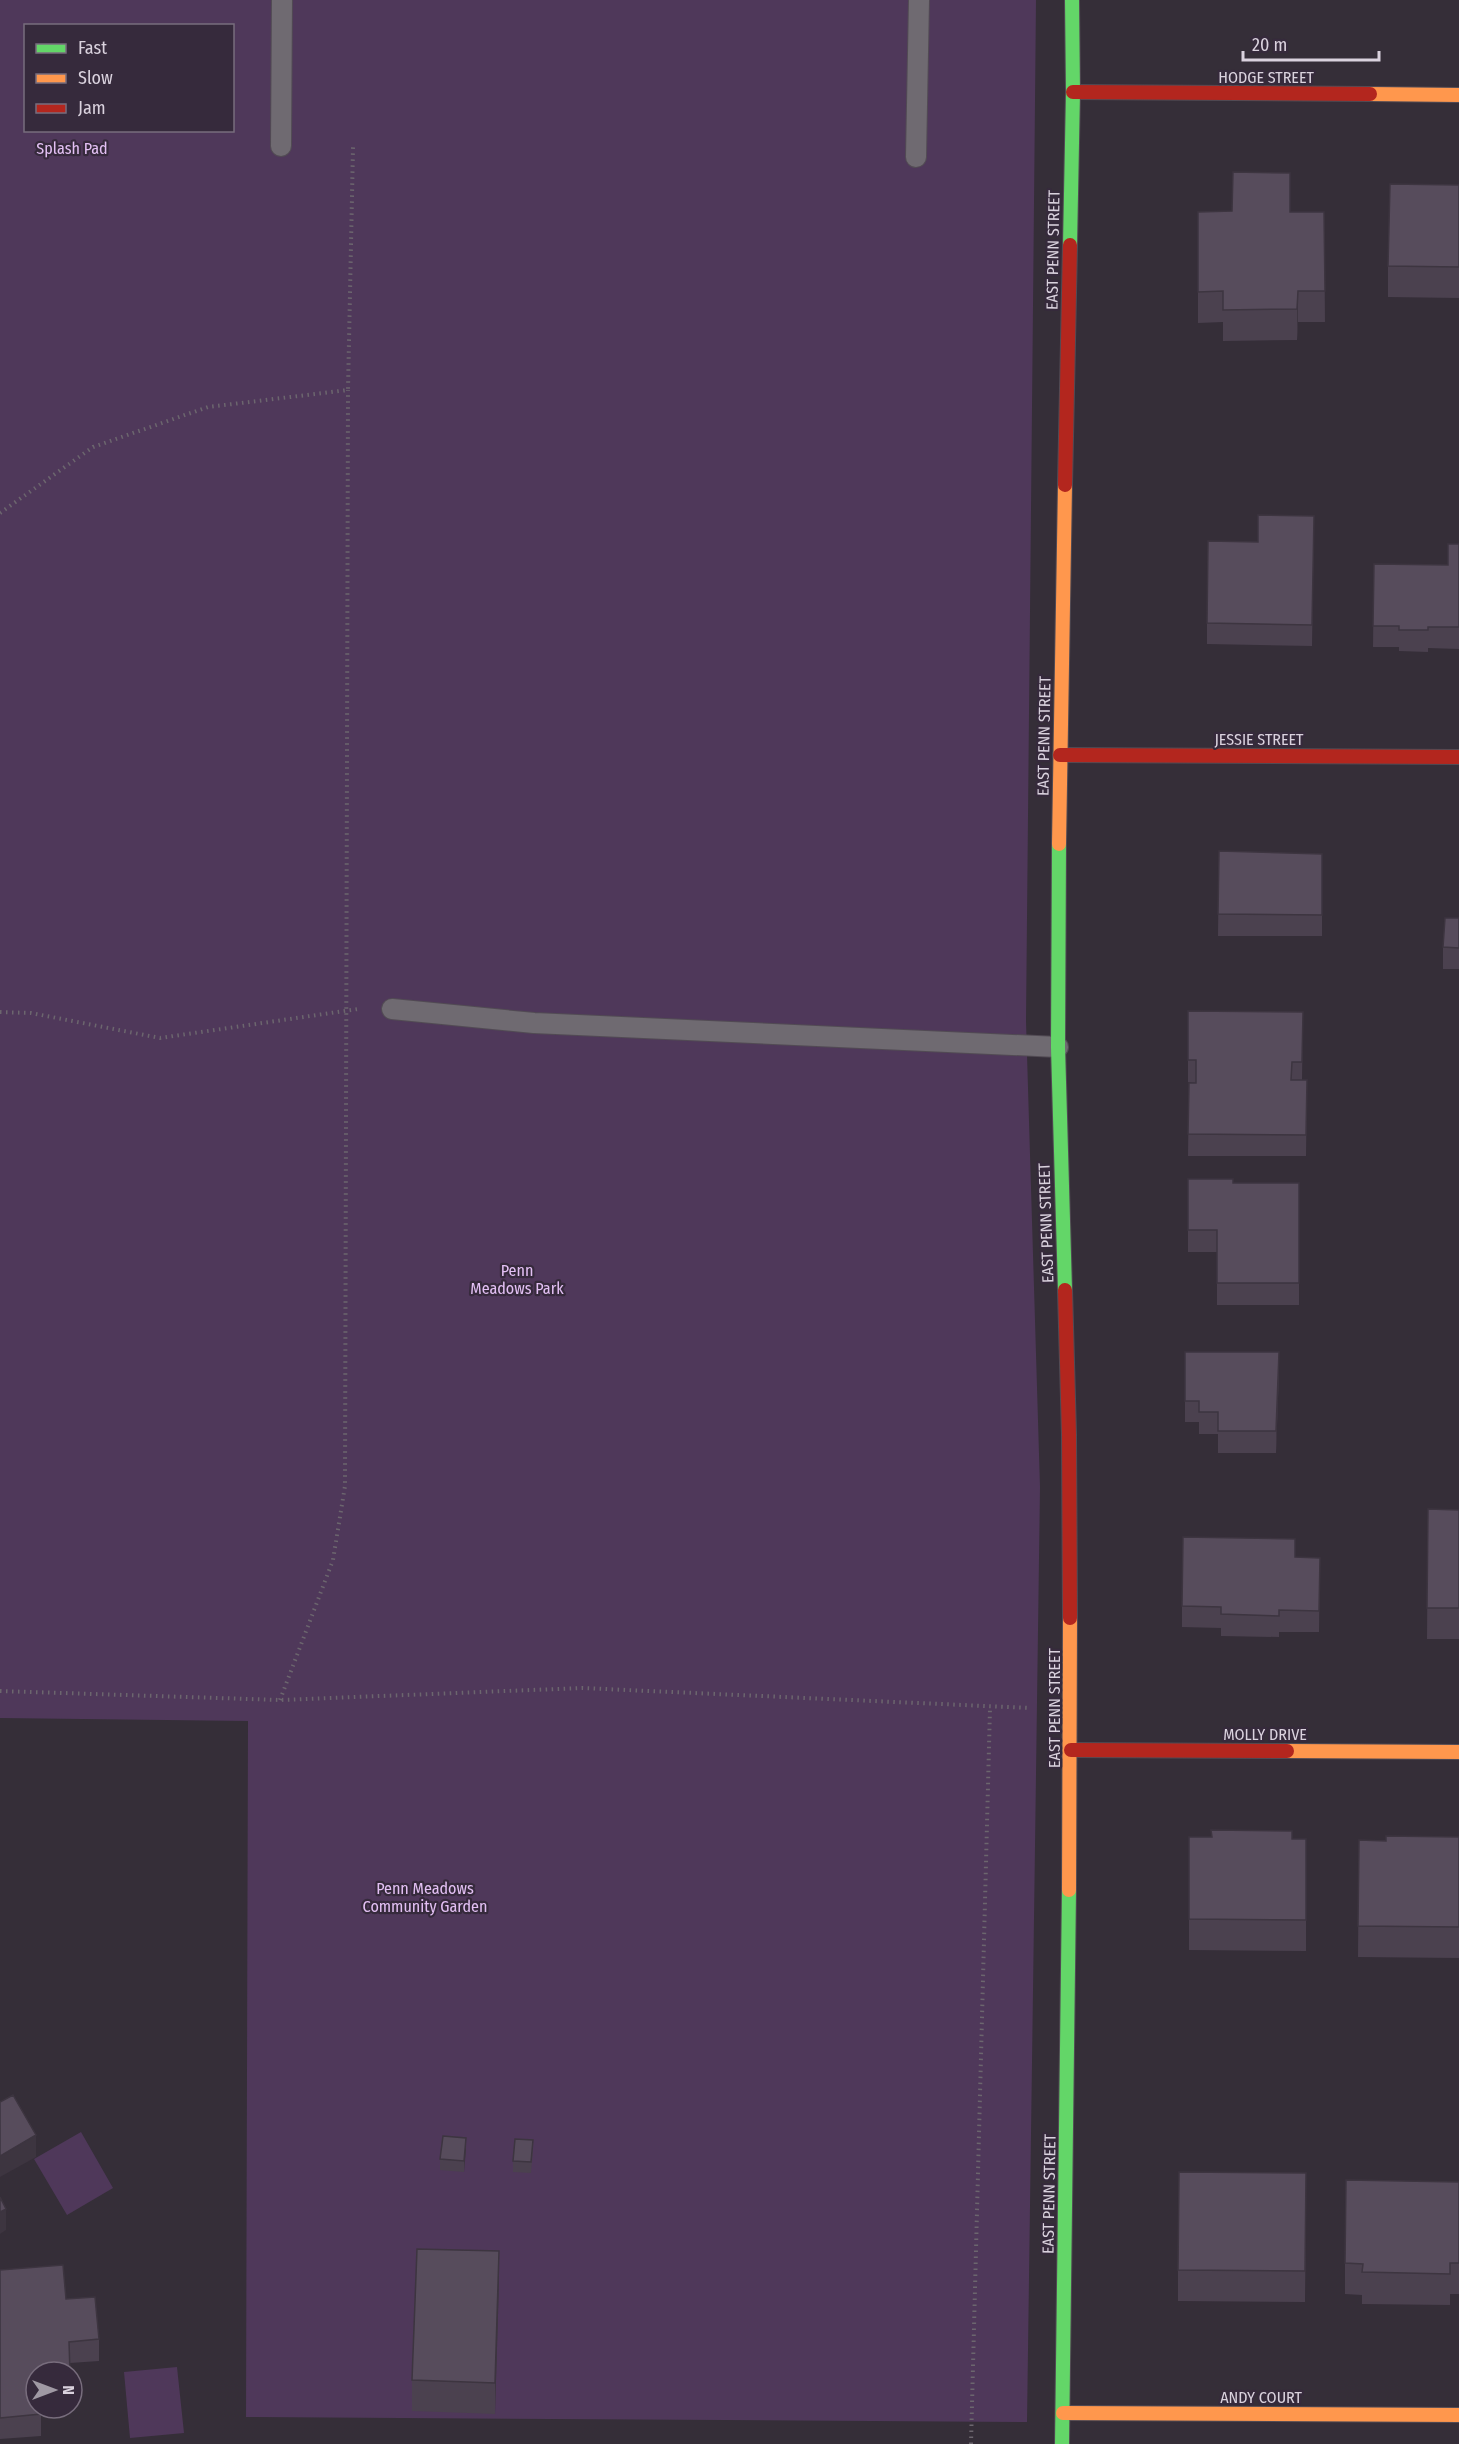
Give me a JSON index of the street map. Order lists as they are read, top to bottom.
{
  "streets": {
    "street": [
      "HODGE STREET",
      "EAST PENN STREET",
      "JESSIE STREET",
      "MOLLY DRIVE",
      "ANDY COURT"
    ]
  },
  "crossings": [
    ["HODGE STREET", "EAST PENN STREET"],
    ["EAST PENN STREET", "JESSIE STREET"],
    ["EAST PENN STREET", "MOLLY DRIVE"],
    ["EAST PENN STREET", "ANDY COURT"]
  ],
  "parks": ["Splash Pad", "Penn Meadows Park", "Penn Meadows Community Garden"],
  "legend": ["Fast", "Slow", "Jam"],
  "scale_bar": "20 m",
  "north": "right"
}
